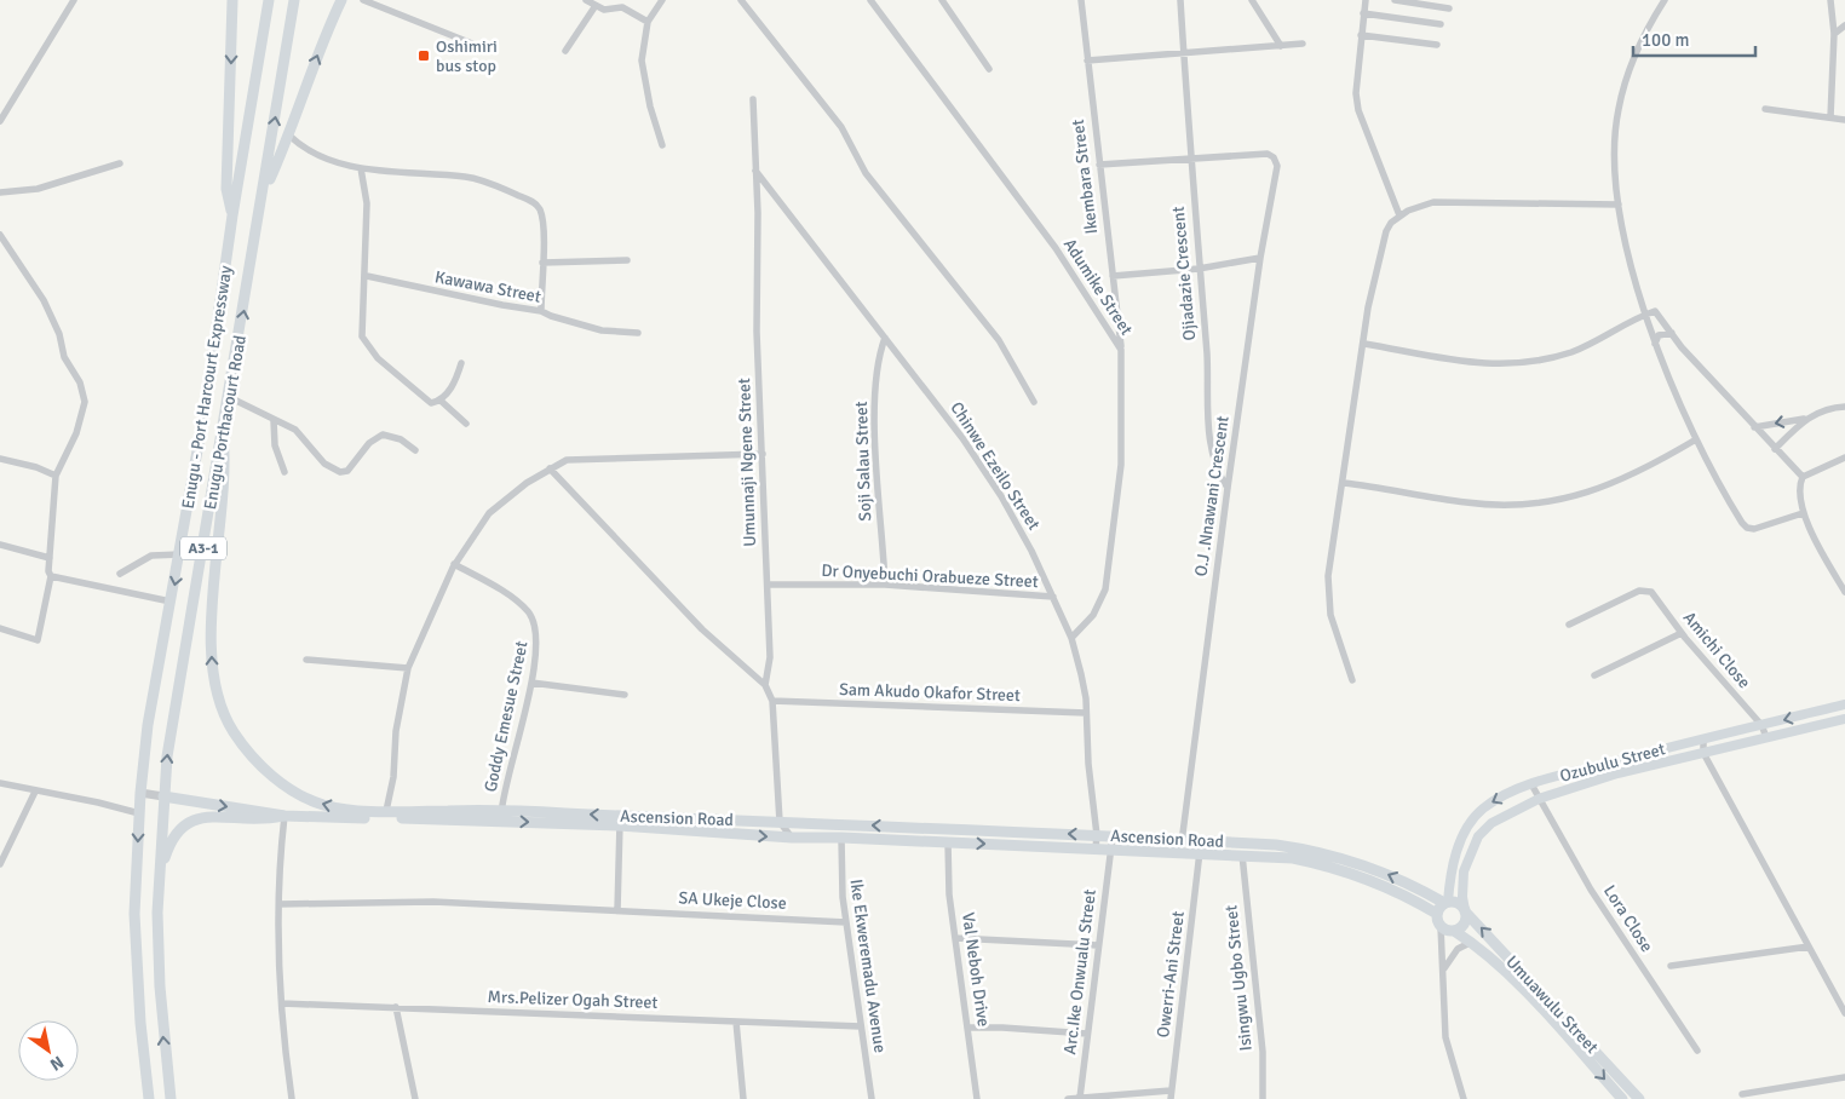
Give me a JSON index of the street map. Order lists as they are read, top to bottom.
{
  "streets": {
    "main road": [
      "Enugu - Port Harcourt Expressway",
      "Enugu Porthacourt Road",
      "A3-1",
      "Ozubulu Street",
      "Ascension Road",
      "Umuawulu Street"
    ],
    "street": [
      "Ikembara Street",
      "Ojiadazie Crescent",
      "Kawawa Street",
      "Adumike Street",
      "Soji Salau Street",
      "Umunnaji Ngene Street",
      "Chinwe Ezeilo Street",
      "O.J .Nnawani Crescent",
      "Dr Onyebuchi Orabueze Street",
      "Amichi Close",
      "Sam Akudo Okafor Street",
      "Goddy Emesue Street",
      "SA Ukeje Close",
      "Lora Close",
      "Ike Ekweremadu Avenue",
      "Val Neboh Drive",
      "Arc.Ike Onwualu Street",
      "Owerri-Ani Street",
      "Isingwu Ugbo Street",
      "Mrs.Pelizer Ogah Street"
    ]
  },
  "crossings": [
    ["Ikembara Street", "Adumike Street"],
    ["Ojiadazie Crescent", "O.J .Nnawani Crescent"],
    ["Adumike Street", "Chinwe Ezeilo Street"],
    ["Enugu Porthacourt Road", "Ascension Road"],
    ["Soji Salau Street", "Chinwe Ezeilo Street"],
    ["Soji Salau Street", "Dr Onyebuchi Orabueze Street"],
    ["Umunnaji Ngene Street", "Chinwe Ezeilo Street"],
    ["Umunnaji Ngene Street", "Dr Onyebuchi Orabueze Street"],
    ["Chinwe Ezeilo Street", "Dr Onyebuchi Orabueze Street"],
    ["Chinwe Ezeilo Street", "Sam Akudo Okafor Street"],
    ["Chinwe Ezeilo Street", "Ascension Road"],
    ["O.J .Nnawani Crescent", "Ascension Road"],
    ["Amichi Close", "Ozubulu Street"],
    ["Goddy Emesue Street", "Ascension Road"],
    ["Ozubulu Street", "Ascension Road"],
    ["Ozubulu Street", "Lora Close"],
    ["Ozubulu Street", "Umuawulu Street"],
    ["Ascension Road", "Ike Ekweremadu Avenue"],
    ["Ascension Road", "Val Neboh Drive"],
    ["Ascension Road", "Arc.Ike Onwualu Street"],
    ["Ascension Road", "Owerri-Ani Street"],
    ["Ascension Road", "Isingwu Ugbo Street"],
    ["Ascension Road", "Umuawulu Street"],
    ["SA Ukeje Close", "Ike Ekweremadu Avenue"],
    ["Ike Ekweremadu Avenue", "Mrs.Pelizer Ogah Street"]
  ],
  "places": {
    "transit": ["Oshimiri bus stop"]
  },
  "scale_bar": "100 m",
  "north": "bottom right"
}
